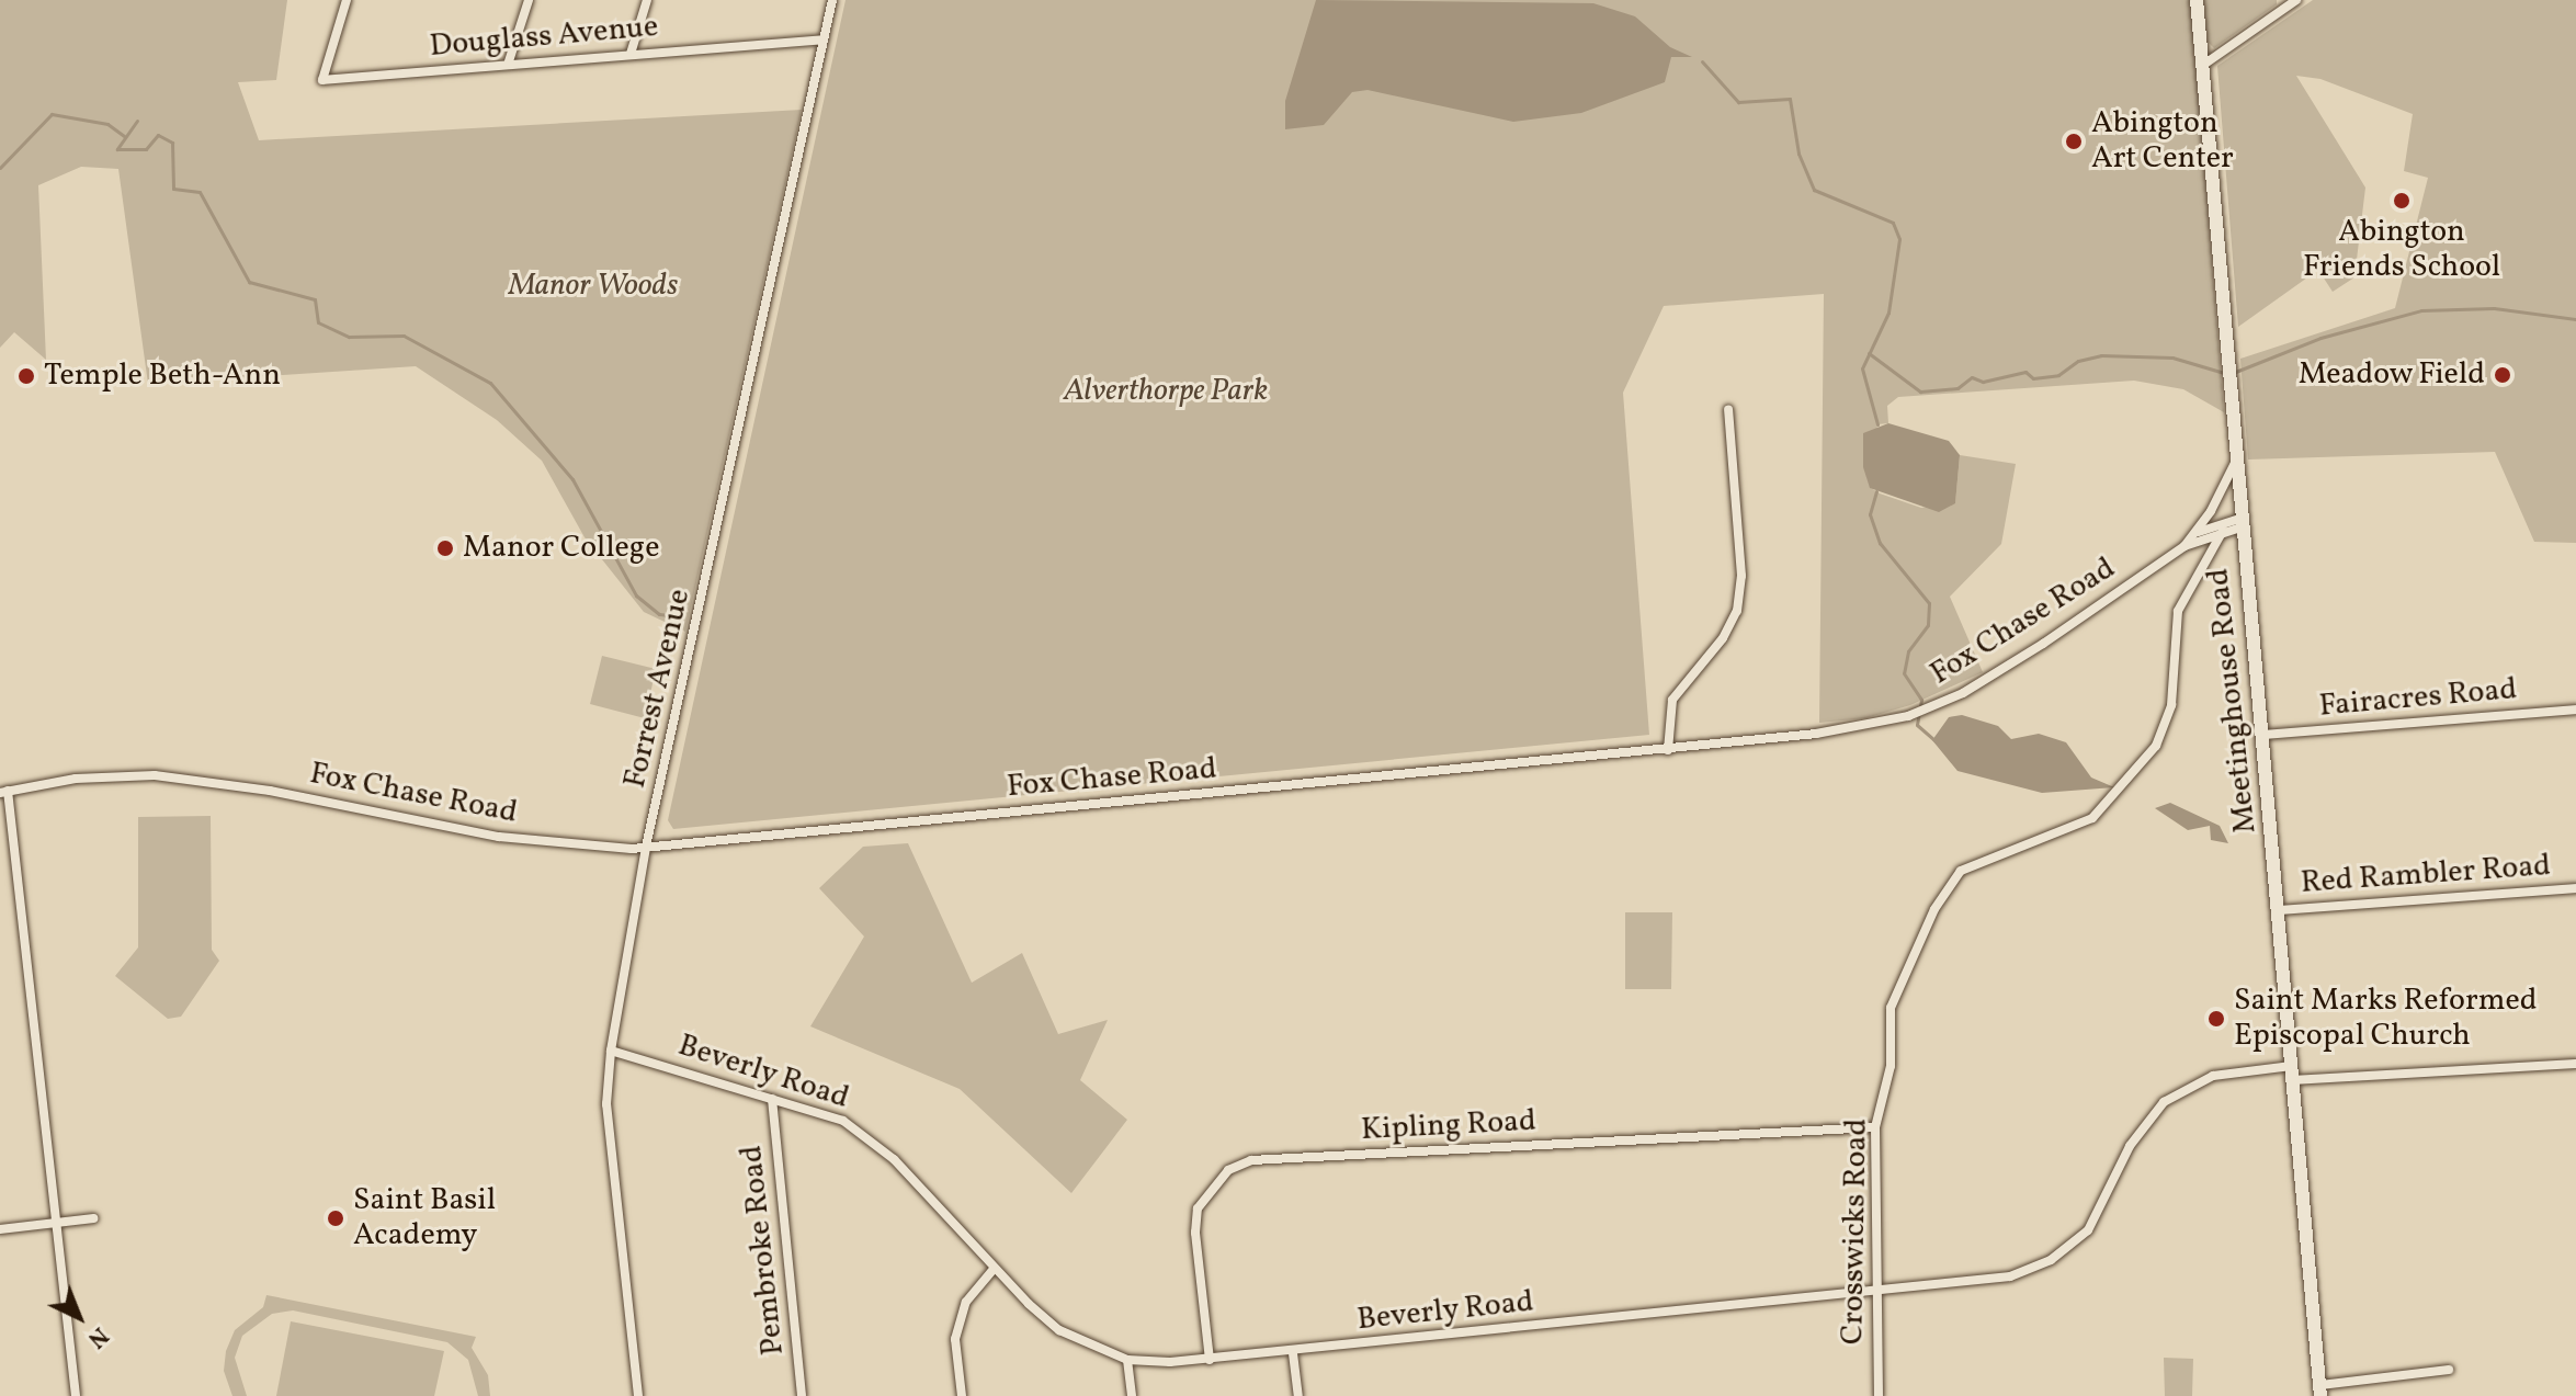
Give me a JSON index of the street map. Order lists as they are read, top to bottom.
{
  "streets": {
    "street": [
      "Douglass Avenue",
      "Fox Chase Road",
      "Forrest Avenue",
      "Fairacres Road",
      "Meetinghouse Road",
      "Red Rambler Road",
      "Beverly Road",
      "Kipling Road",
      "Crosswicks Road",
      "Pembroke Road"
    ]
  },
  "crossings": [
    ["Douglass Avenue", "Forrest Avenue"],
    ["Fox Chase Road", "Forrest Avenue"],
    ["Fox Chase Road", "Meetinghouse Road"],
    ["Fox Chase Road", "Crosswicks Road"],
    ["Forrest Avenue", "Beverly Road"],
    ["Fairacres Road", "Meetinghouse Road"],
    ["Meetinghouse Road", "Red Rambler Road"],
    ["Meetinghouse Road", "Beverly Road"],
    ["Beverly Road", "Kipling Road"],
    ["Beverly Road", "Crosswicks Road"],
    ["Beverly Road", "Pembroke Road"],
    ["Kipling Road", "Crosswicks Road"]
  ],
  "parks": ["Manor Woods", "Alverthorpe Park"],
  "places": [
    "Abington Art Center",
    "Abington Friends School",
    "Meadow Field",
    "Temple Beth-Ann",
    "Manor College",
    "Saint Marks Reformed Episcopal Church",
    "Saint Basil Academy"
  ],
  "north": "bottom right"
}
